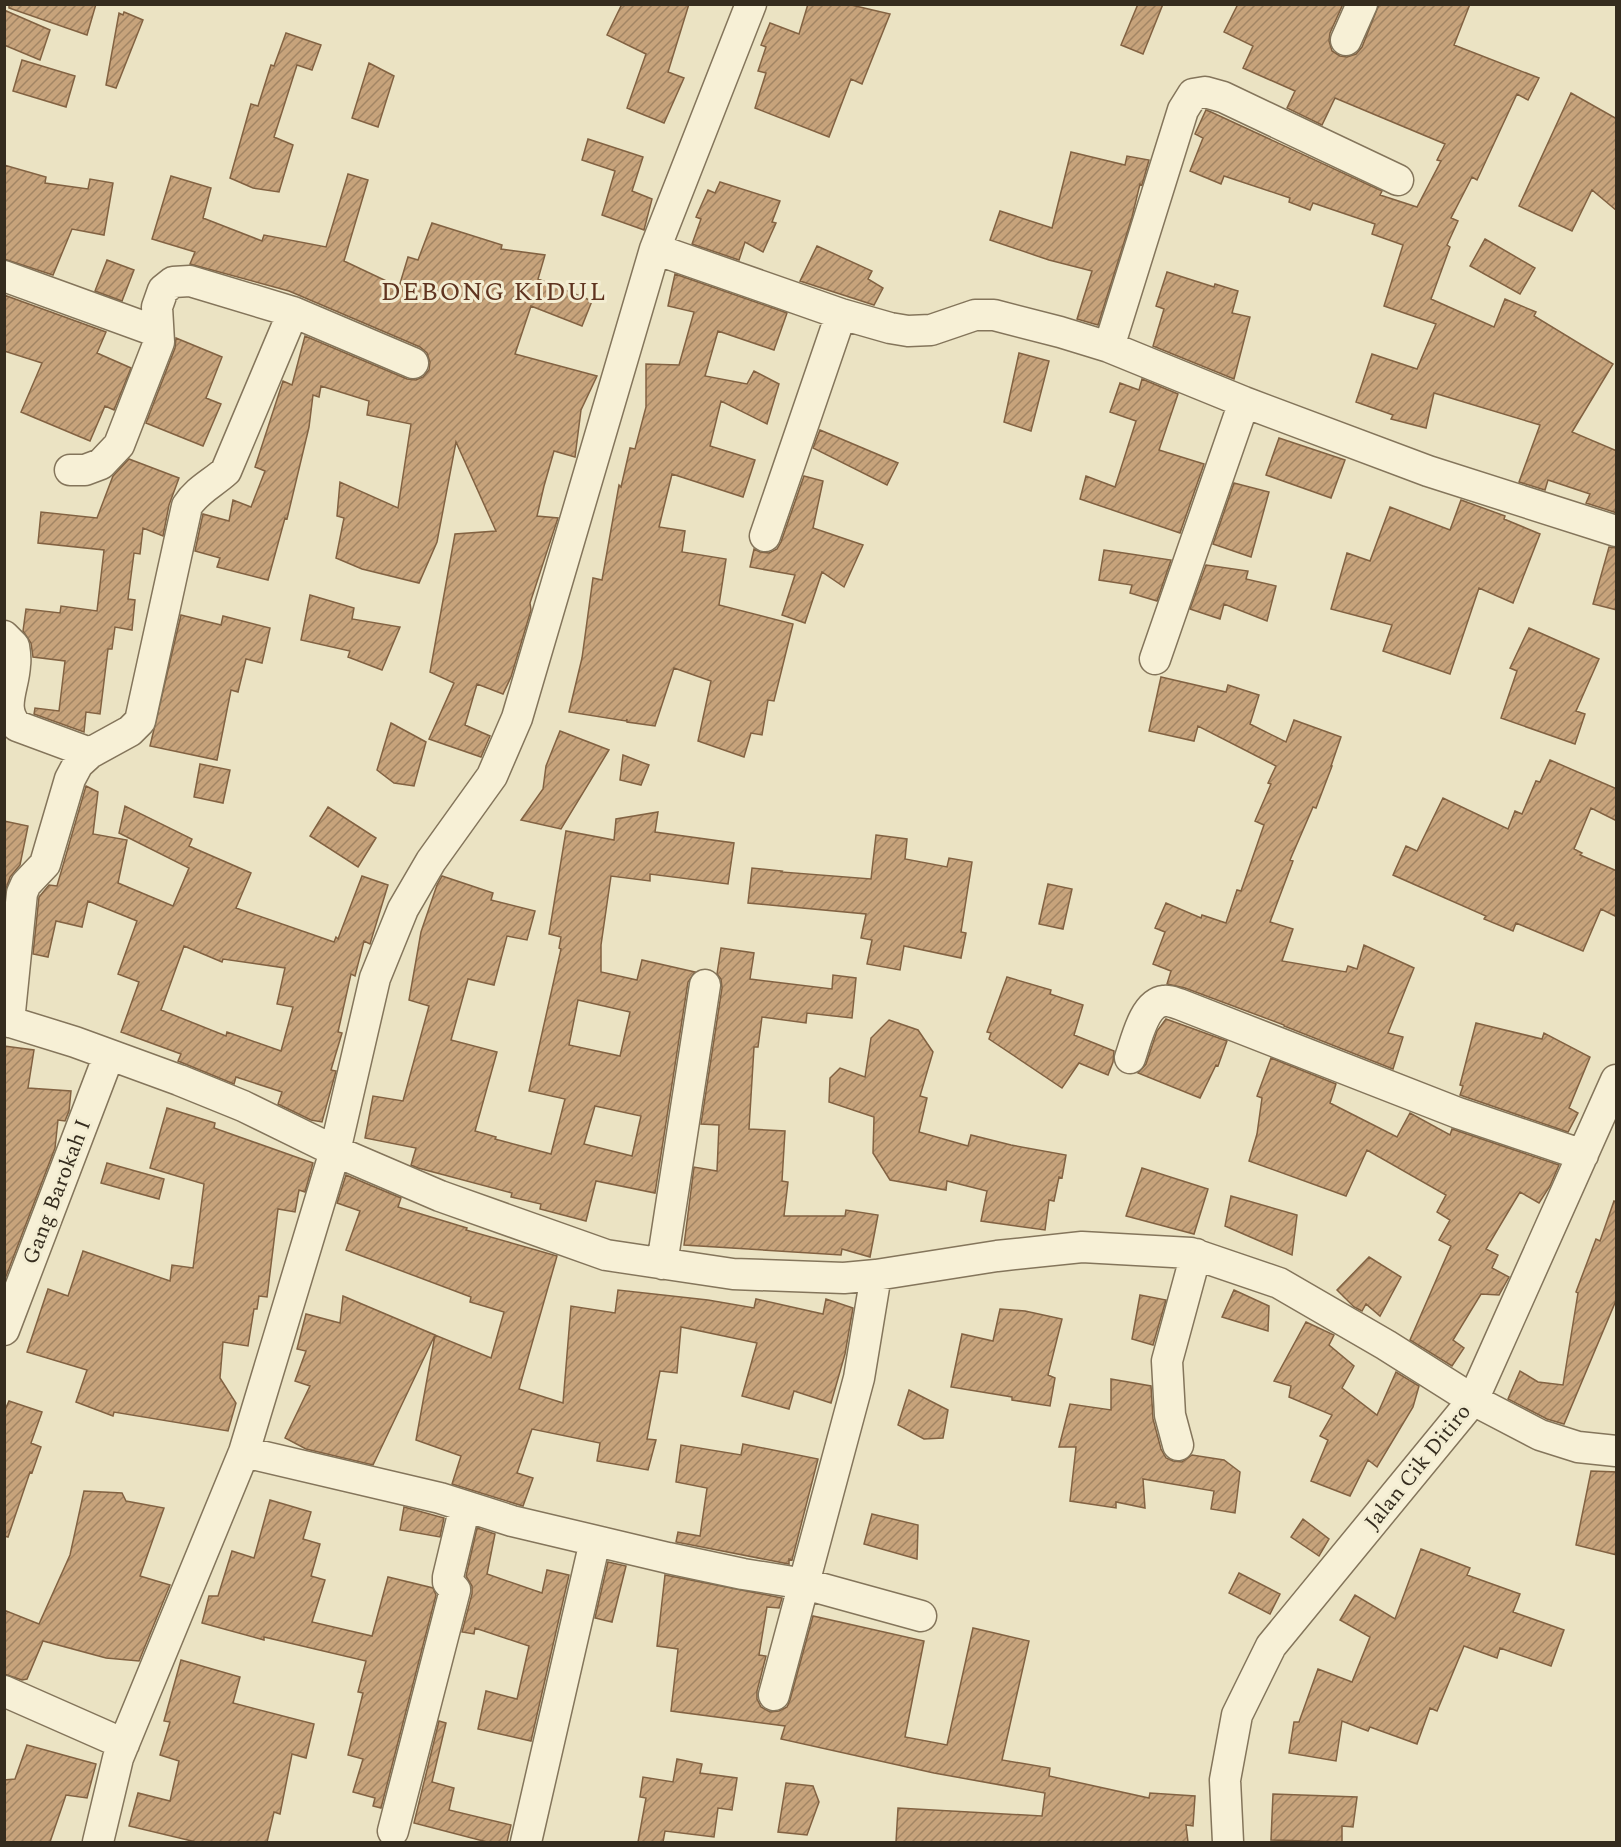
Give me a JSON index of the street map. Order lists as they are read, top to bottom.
{
  "streets": {
    "street": ["Gang Barokah I", "Jalan Cik Ditiro"]
  },
  "districts": ["DEBONG KIDUL"]
}
